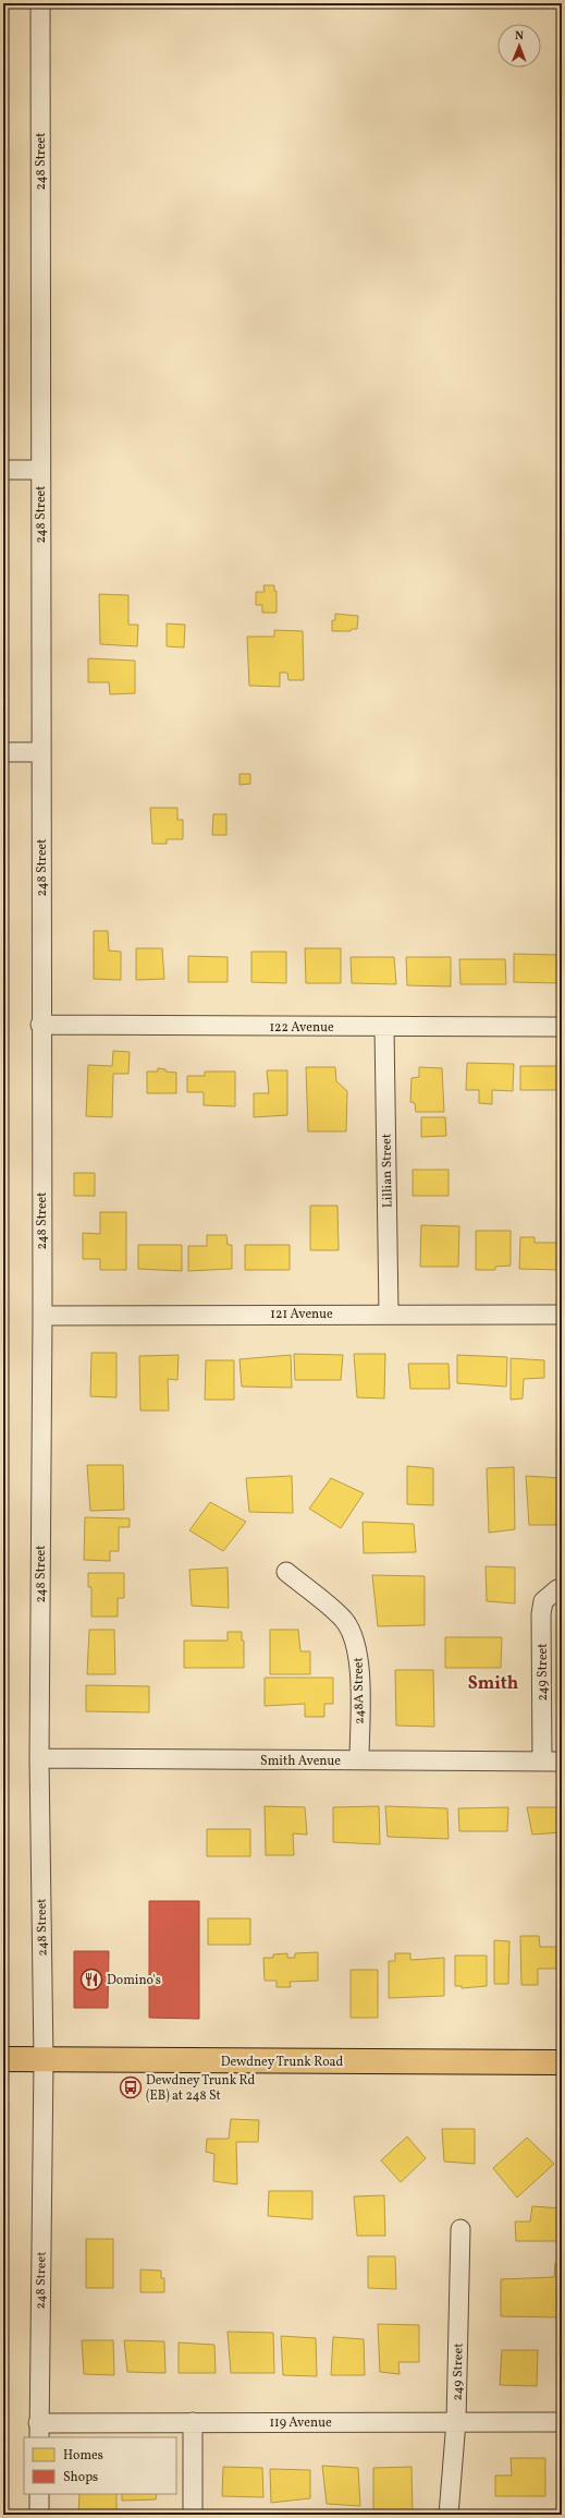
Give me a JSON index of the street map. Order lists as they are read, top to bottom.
{
  "streets": {
    "main road": ["Dewdney Trunk Road"],
    "street": [
      "248 Street",
      "122 Avenue",
      "Lillian Street",
      "121 Avenue",
      "249 Street",
      "248A Street",
      "Smith Avenue",
      "119 Avenue"
    ]
  },
  "crossings": [
    ["248 Street", "122 Avenue"],
    ["248 Street", "121 Avenue"],
    ["248 Street", "Smith Avenue"],
    ["248 Street", "Dewdney Trunk Road"],
    ["248 Street", "119 Avenue"],
    ["122 Avenue", "Lillian Street"],
    ["Lillian Street", "121 Avenue"],
    ["249 Street", "Smith Avenue"],
    ["249 Street", "119 Avenue"],
    ["248A Street", "Smith Avenue"]
  ],
  "districts": ["Smith"],
  "places": {
    "restaurant": ["Domino's"],
    "bus stop": ["Dewdney Trunk Rd (EB) at 248 St"]
  },
  "legend": ["Homes", "Shops"],
  "north": "top"
}
